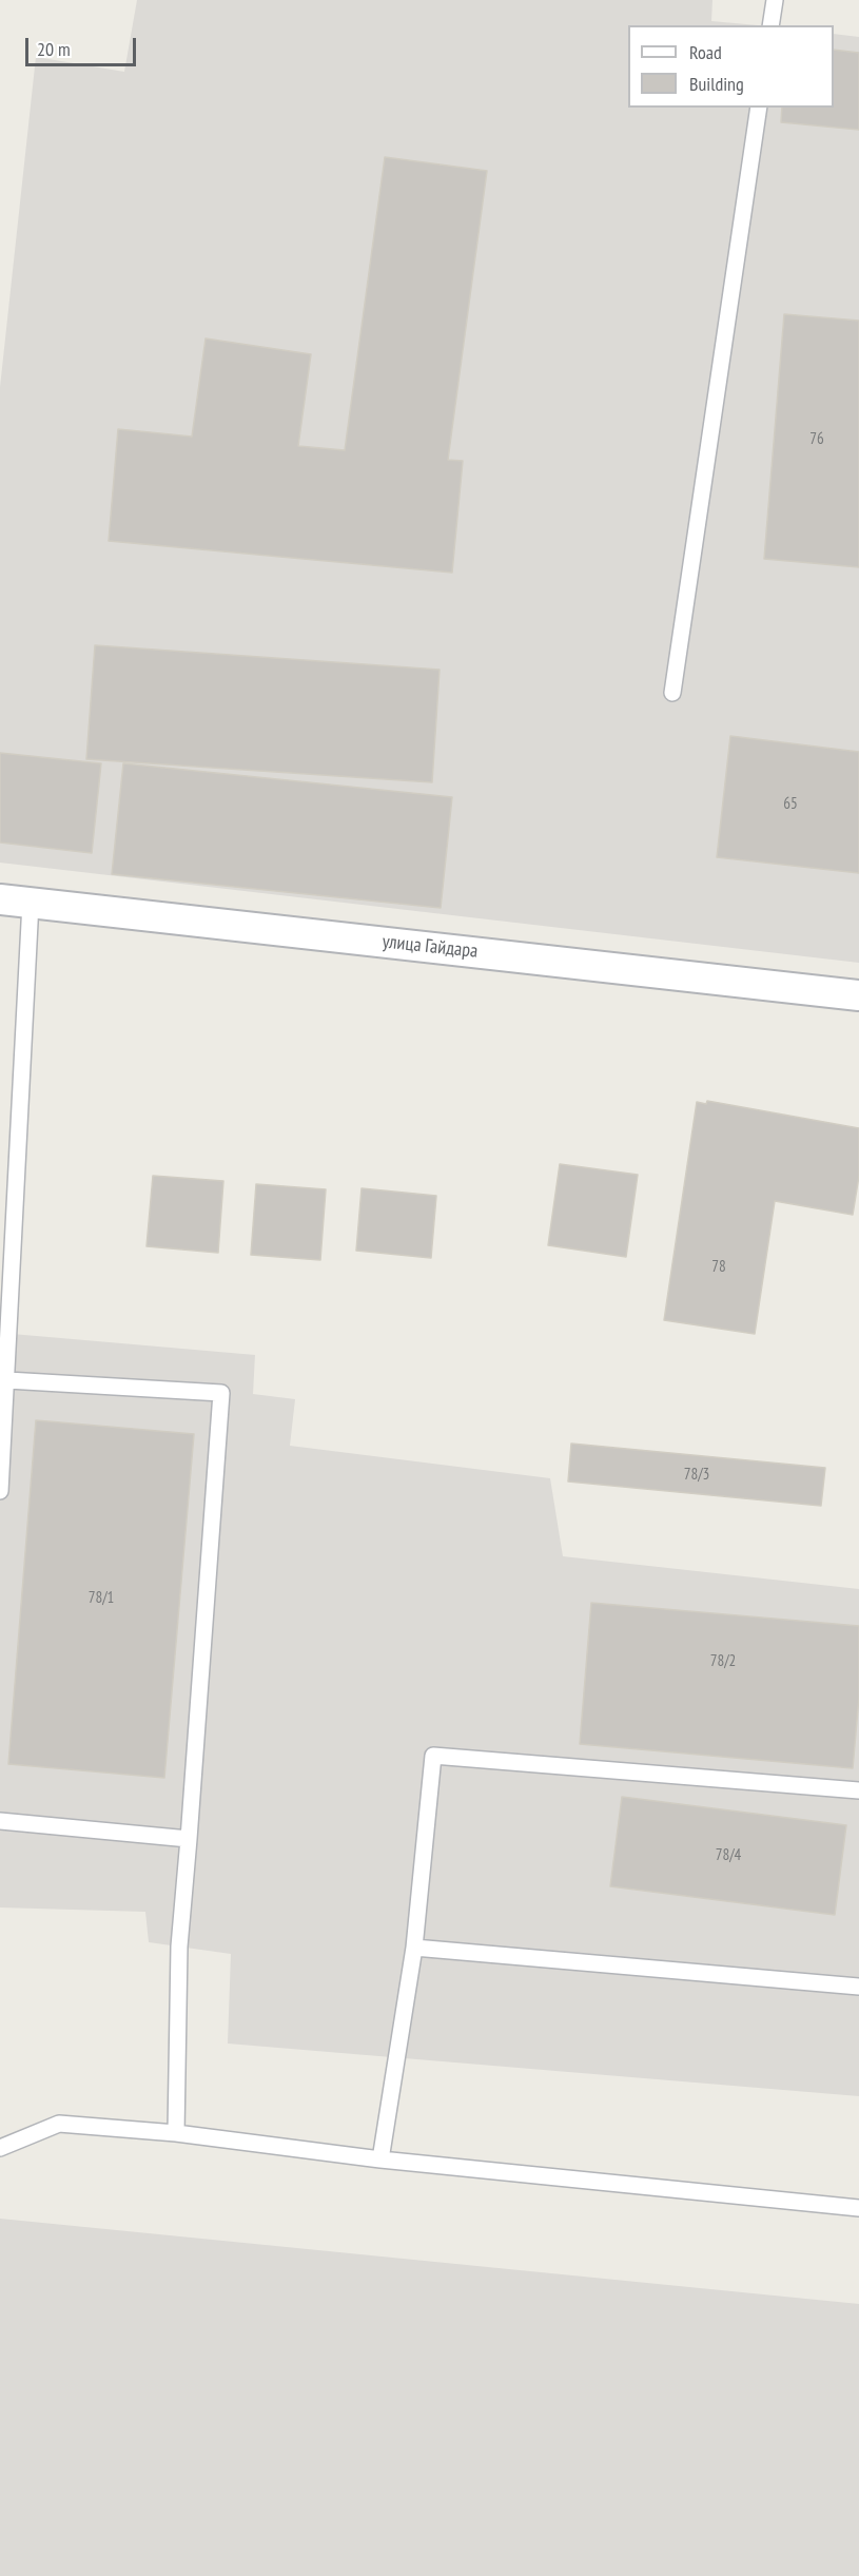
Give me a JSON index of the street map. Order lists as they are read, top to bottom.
{
  "streets": {
    "street": ["улица Гайдара"]
  },
  "house_numbers": [
    "76",
    "65",
    "78",
    "78/3",
    "78/1",
    "78/2",
    "78/4"
  ],
  "legend": ["Road", "Building"],
  "scale_bar": "20 m"
}
